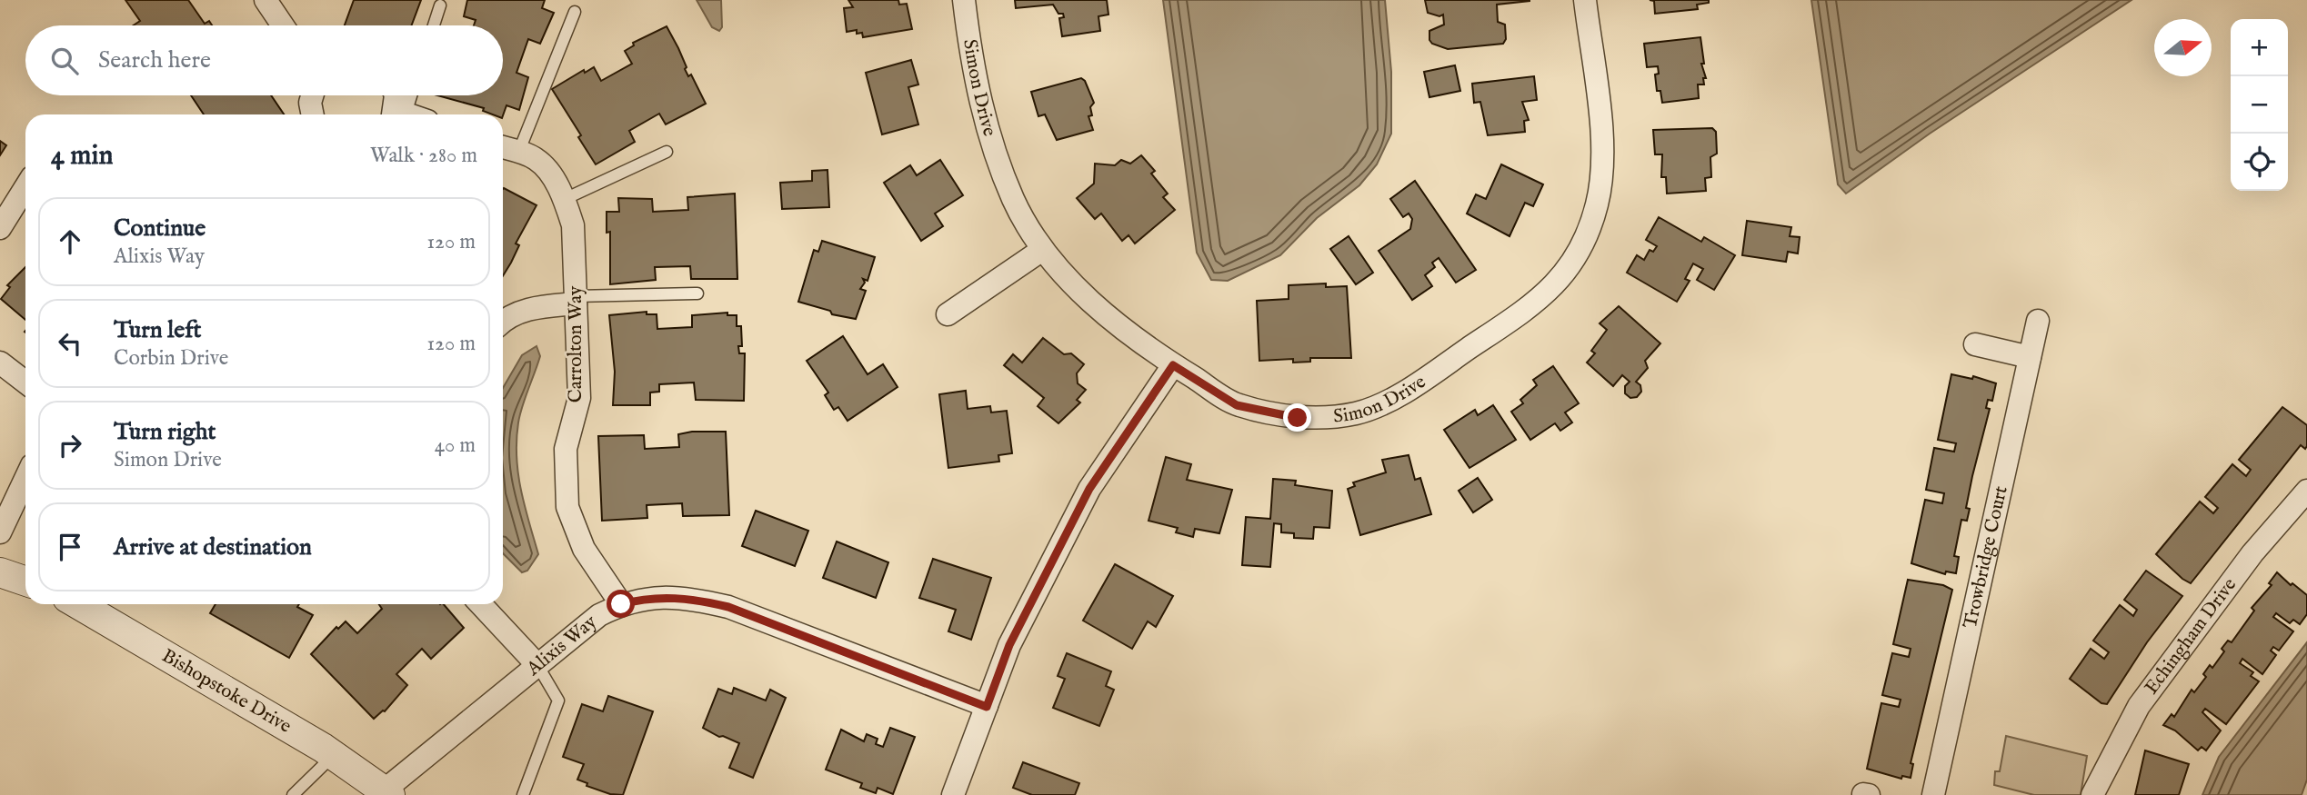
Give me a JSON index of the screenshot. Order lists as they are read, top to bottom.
{
  "streets": {
    "street": [
      "Simon Drive",
      "Carrolton Way",
      "Trowbridge Court",
      "Echingham Drive",
      "Alixis Way",
      "Bishopstoke Drive"
    ]
  },
  "crossings": [
    ["Carrolton Way", "Alixis Way"],
    ["Alixis Way", "Bishopstoke Drive"]
  ],
  "north": "right",
  "page": {
    "map_buttons": ["+", "−"],
    "search": "Search here",
    "heading": ["4 min", "Walk · 280 m"],
    "list": [
      ["Continue", "Alixis Way", "120 m"],
      ["Turn left", "Corbin Drive", "120 m"],
      ["Turn right", "Simon Drive", "40 m"],
      "Arrive at destination"
    ]
  }
}
